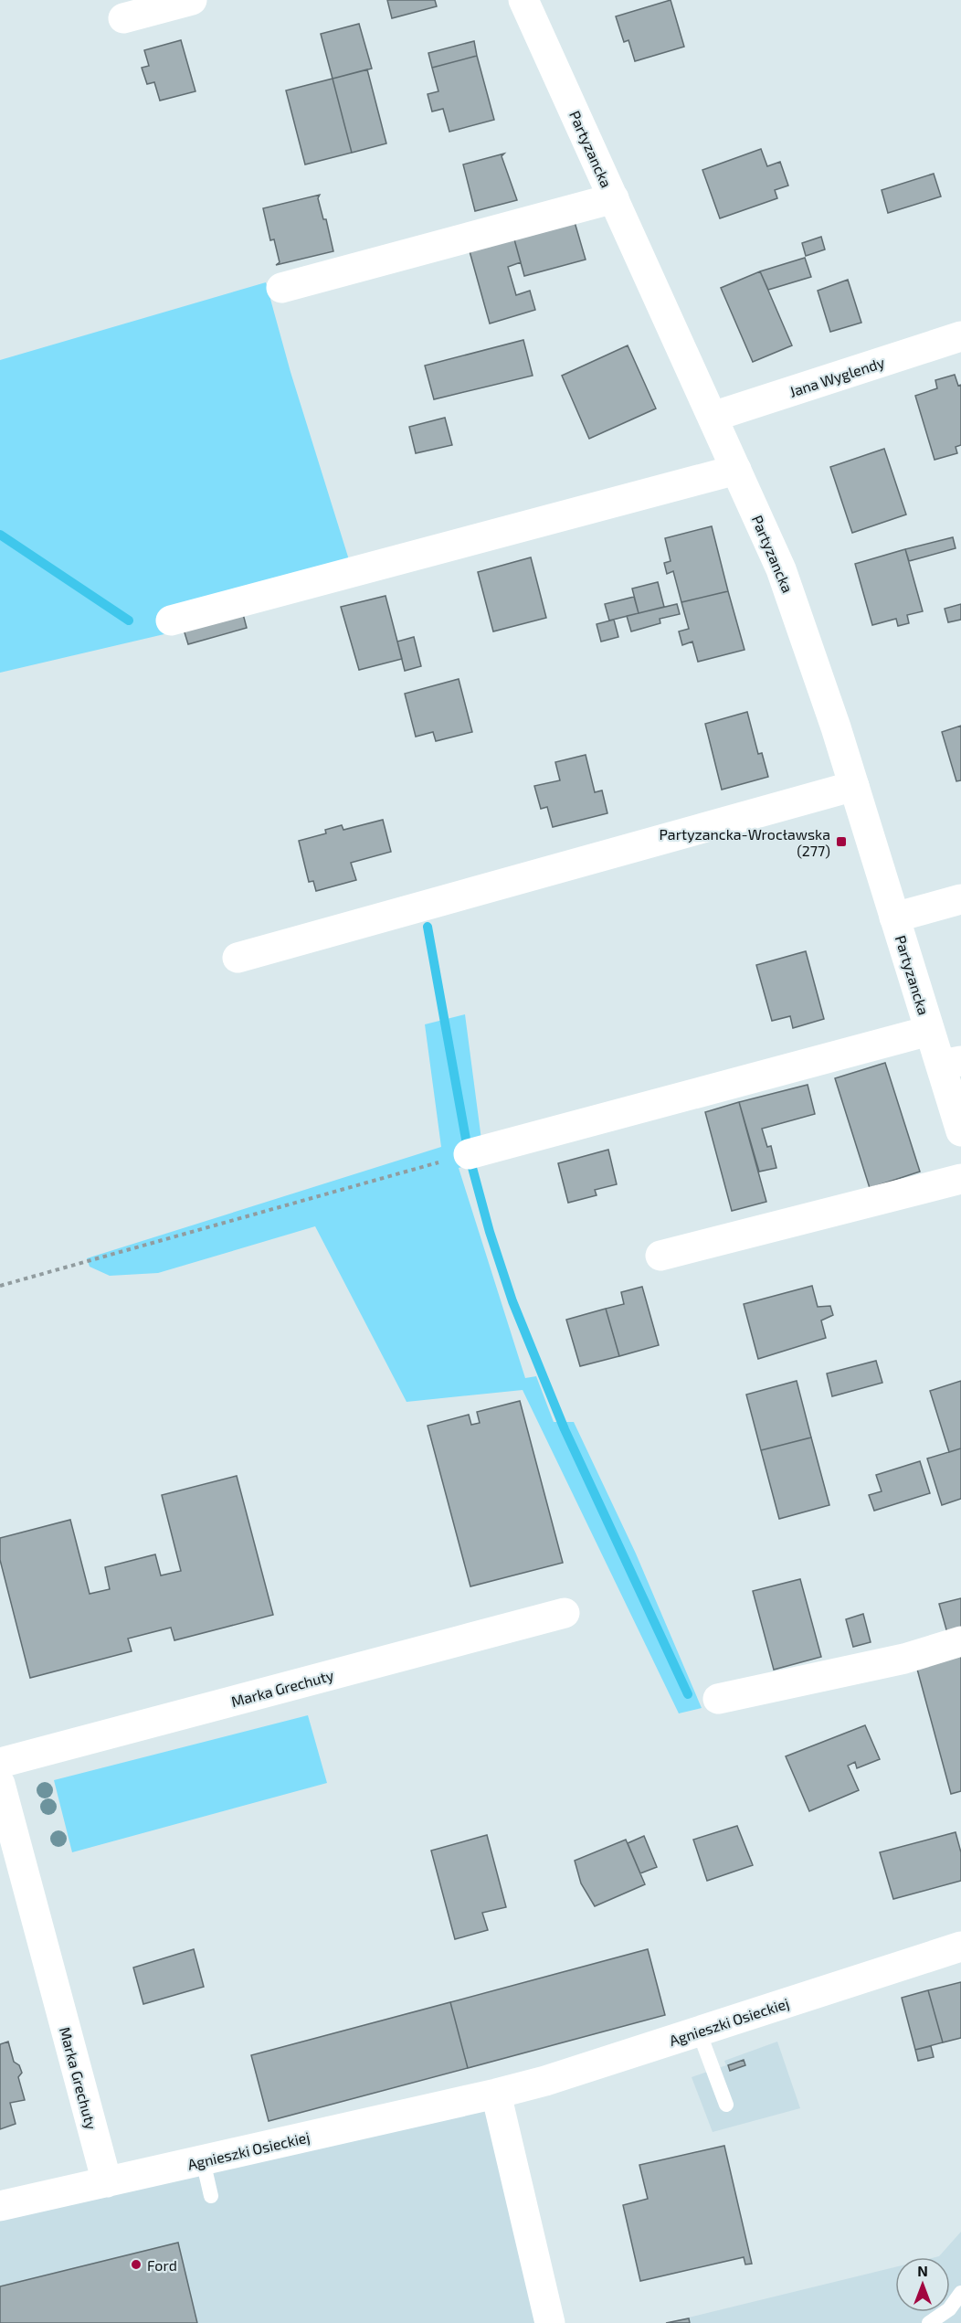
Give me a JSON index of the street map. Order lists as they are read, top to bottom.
{
  "streets": {
    "street": [
      "Partyzancka",
      "Jana Wyglendy",
      "Marka Grechuty",
      "Agnieszki Osieckiej"
    ]
  },
  "crossings": [
    ["Partyzancka", "Jana Wyglendy"],
    ["Marka Grechuty", "Agnieszki Osieckiej"]
  ],
  "places": {
    "transit": ["Partyzancka-Wrocławska (277)"],
    "other": ["Ford"]
  },
  "north": "top"
}
